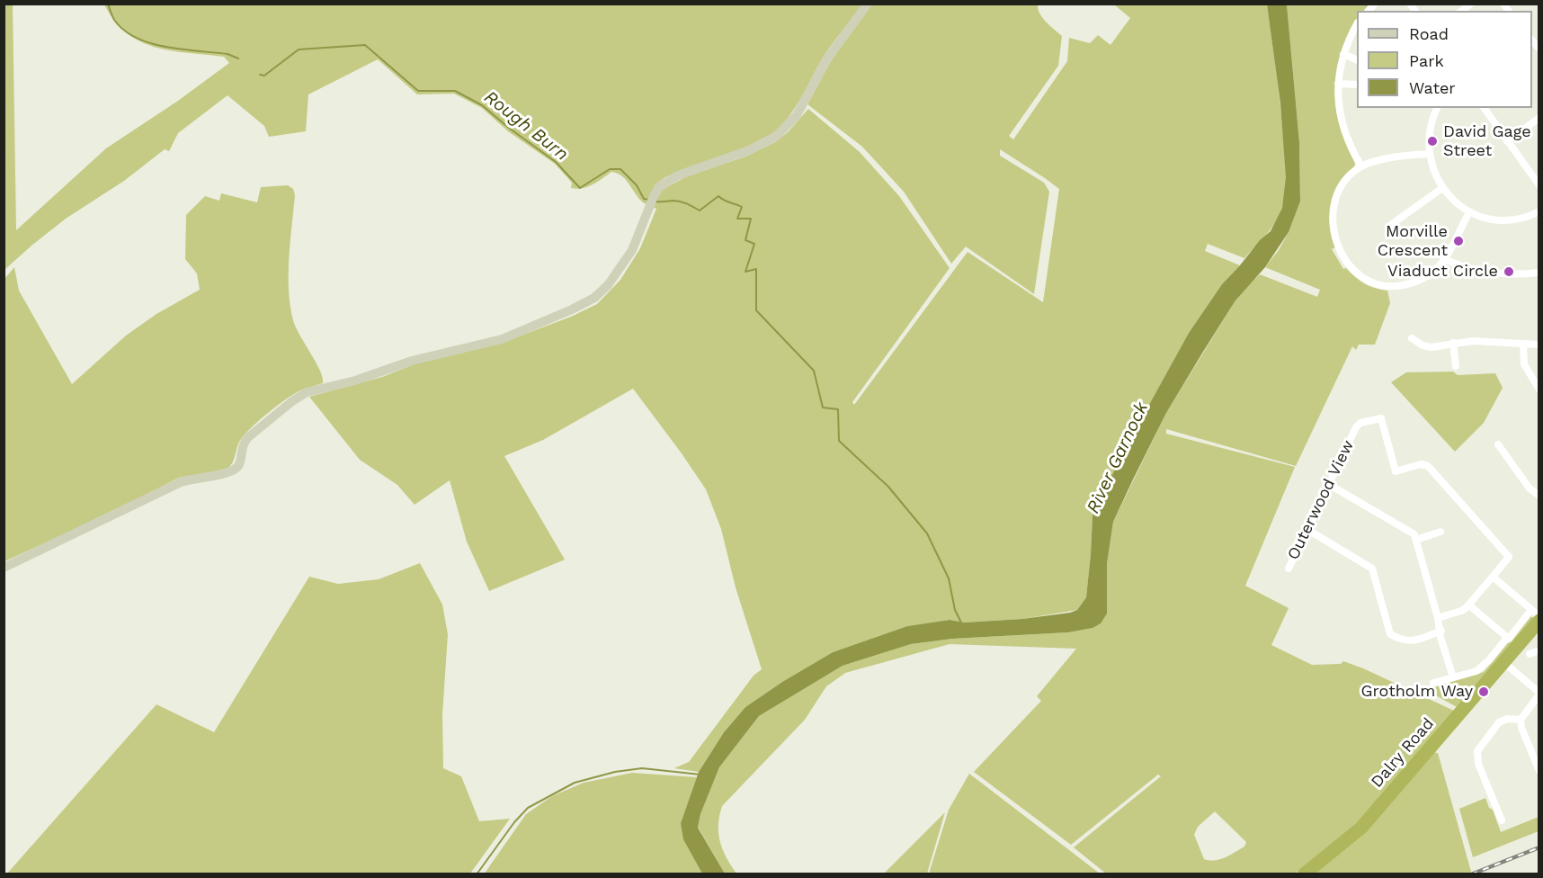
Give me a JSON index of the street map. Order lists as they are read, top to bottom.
{
  "streets": {
    "highway": ["Dalry Road"],
    "street": ["Outerwood View"]
  },
  "water": ["Rough Burn", "River Garnock"],
  "places": [
    "David Gage Street",
    "Morville Crescent",
    "Viaduct Circle",
    "Grotholm Way"
  ],
  "legend": ["Road", "Park", "Water"]
}
